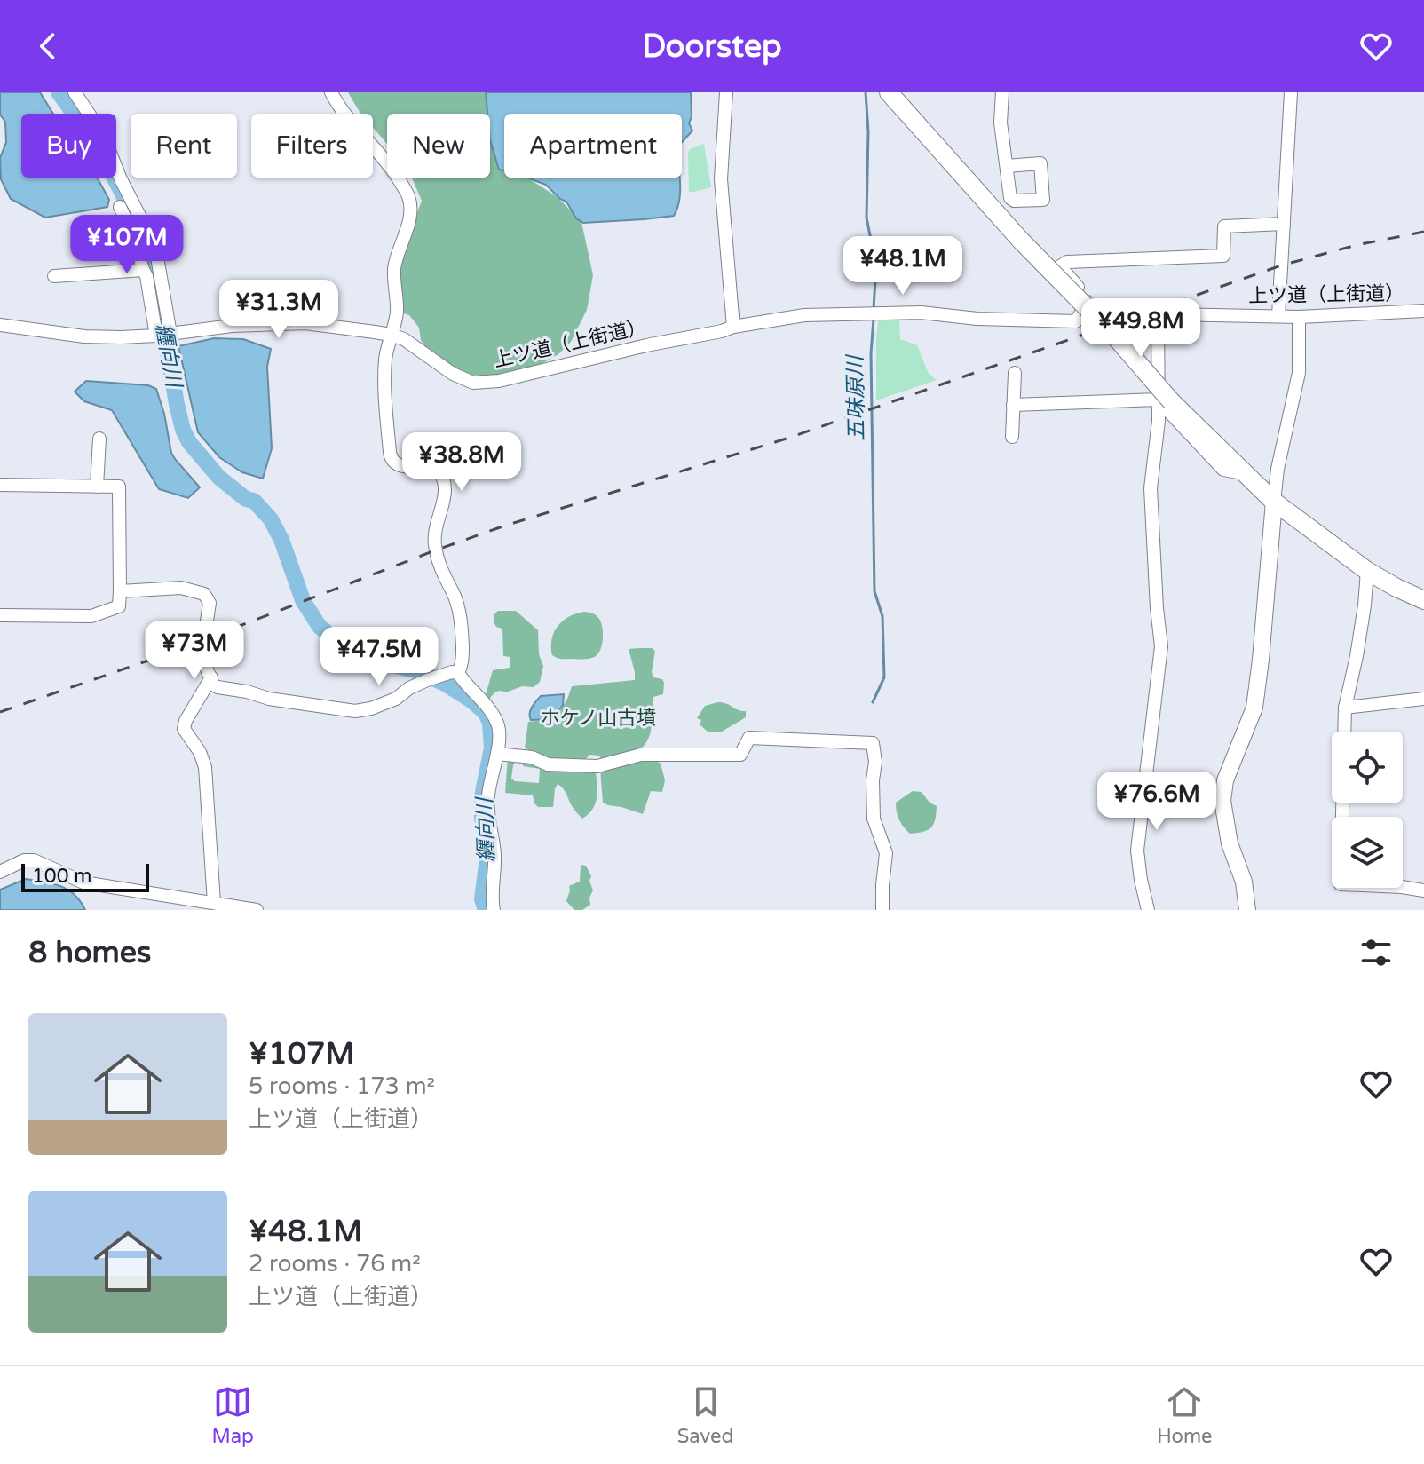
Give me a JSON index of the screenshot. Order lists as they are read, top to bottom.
{
  "streets": {
    "street": ["上ツ道（上街道）"]
  },
  "water": ["纒向川", "五味原川"],
  "parks": ["ホケノ山古墳"],
  "scale_bar": "100 m",
  "page": {
    "header": "Doorstep",
    "chip": [
      "Buy",
      "Rent",
      "Filters",
      "New",
      "Apartment"
    ],
    "price": [
      "¥107M",
      "¥48.1M",
      "¥31.3M",
      "¥49.8M",
      "¥38.8M",
      "¥73M",
      "¥47.5M",
      "¥76.6M"
    ],
    "scale": "100 m",
    "heading": "8 homes",
    "list": [
      {
        "name": "¥107M",
        "note": "5 rooms · 173 m² · 上ツ道（上街道）"
      },
      {
        "name": "¥48.1M",
        "note": "2 rooms · 76 m² · 上ツ道（上街道）"
      }
    ],
    "tabs": ["Map", "Saved", "Home"]
  }
}
